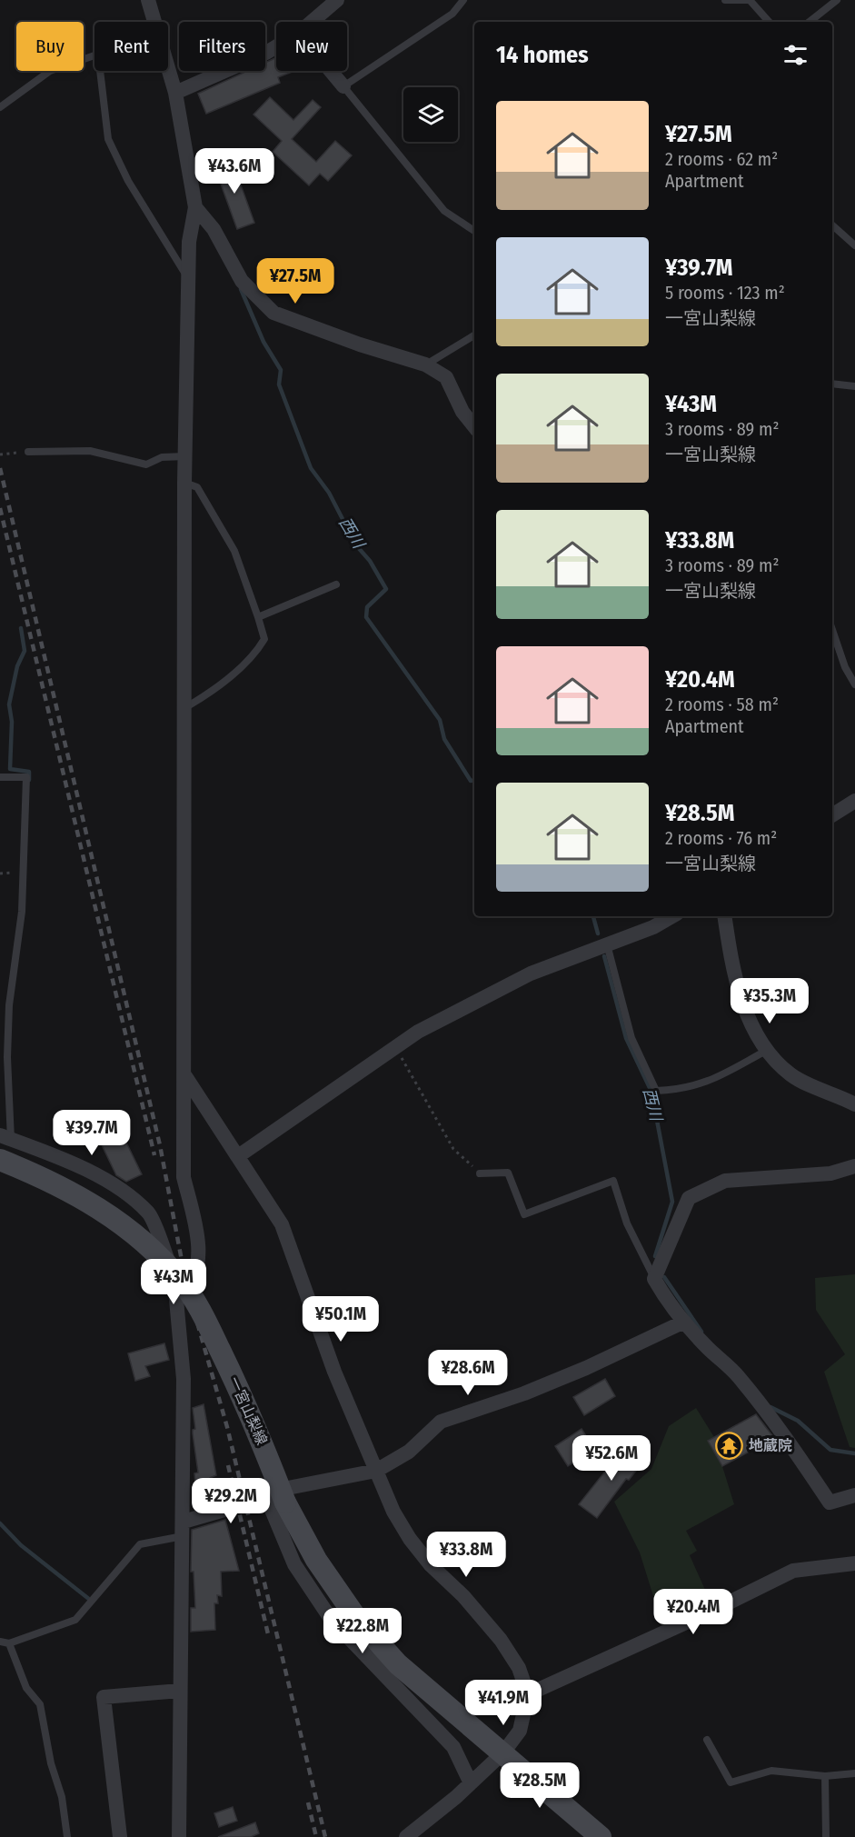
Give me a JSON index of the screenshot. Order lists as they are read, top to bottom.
{
  "streets": {
    "main road": ["一宮山梨線"]
  },
  "water": ["西川"],
  "places": {
    "temple": ["地蔵院"]
  },
  "page": {
    "chip": [
      "Buy",
      "Rent",
      "Filters",
      "New"
    ],
    "heading": "14 homes",
    "list": [
      {
        "name": "¥27.5M",
        "note": "2 rooms · 62 m² · Apartment"
      },
      {
        "name": "¥39.7M",
        "note": "5 rooms · 123 m² · 一宮山梨線"
      },
      {
        "name": "¥43M",
        "note": "3 rooms · 89 m² · 一宮山梨線"
      },
      {
        "name": "¥33.8M",
        "note": "3 rooms · 89 m² · 一宮山梨線"
      },
      {
        "name": "¥20.4M",
        "note": "2 rooms · 58 m² · Apartment"
      },
      {
        "name": "¥28.5M",
        "note": "2 rooms · 76 m² · 一宮山梨線"
      }
    ],
    "price": [
      "¥43.6M",
      "¥27.5M",
      "¥35.3M",
      "¥39.7M",
      "¥43M",
      "¥50.1M",
      "¥28.6M",
      "¥52.6M",
      "¥29.2M",
      "¥33.8M",
      "¥20.4M",
      "¥22.8M",
      "¥41.9M",
      "¥28.5M"
    ]
  }
}
